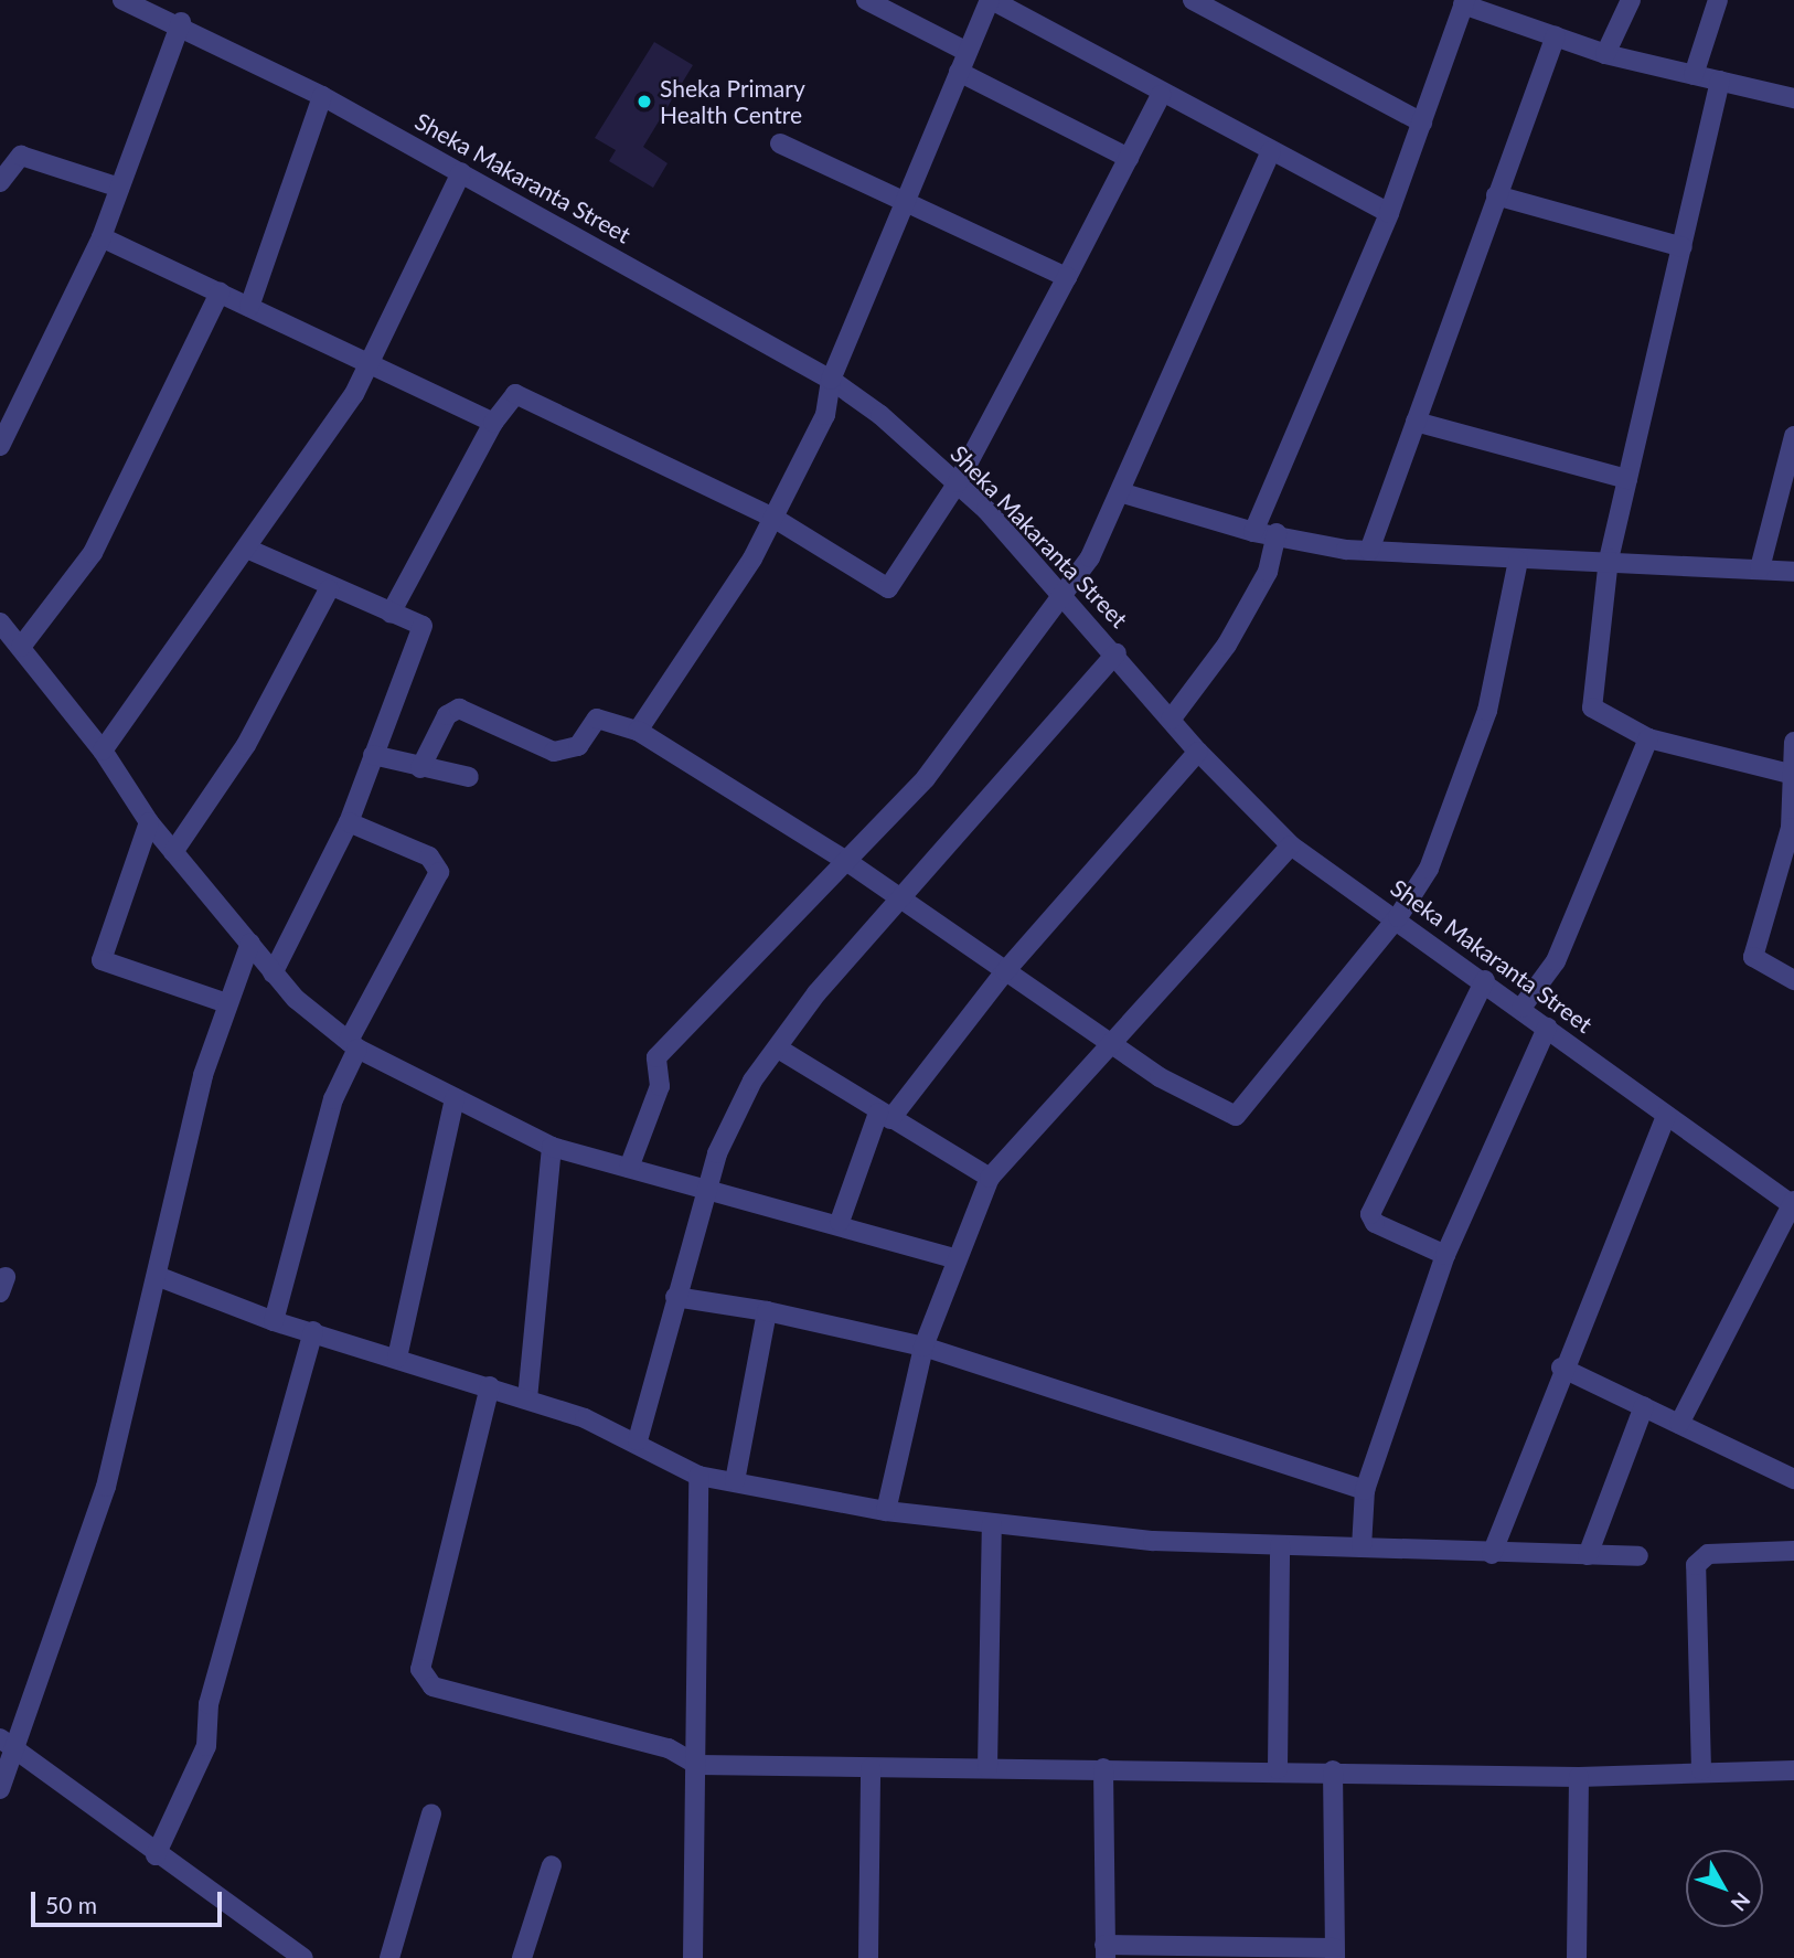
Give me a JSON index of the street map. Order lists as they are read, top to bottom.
{
  "streets": {
    "street": ["Sheka Makaranta Street"]
  },
  "places": ["Sheka Primary Health Centre"],
  "scale_bar": "50 m",
  "north": "bottom right"
}
